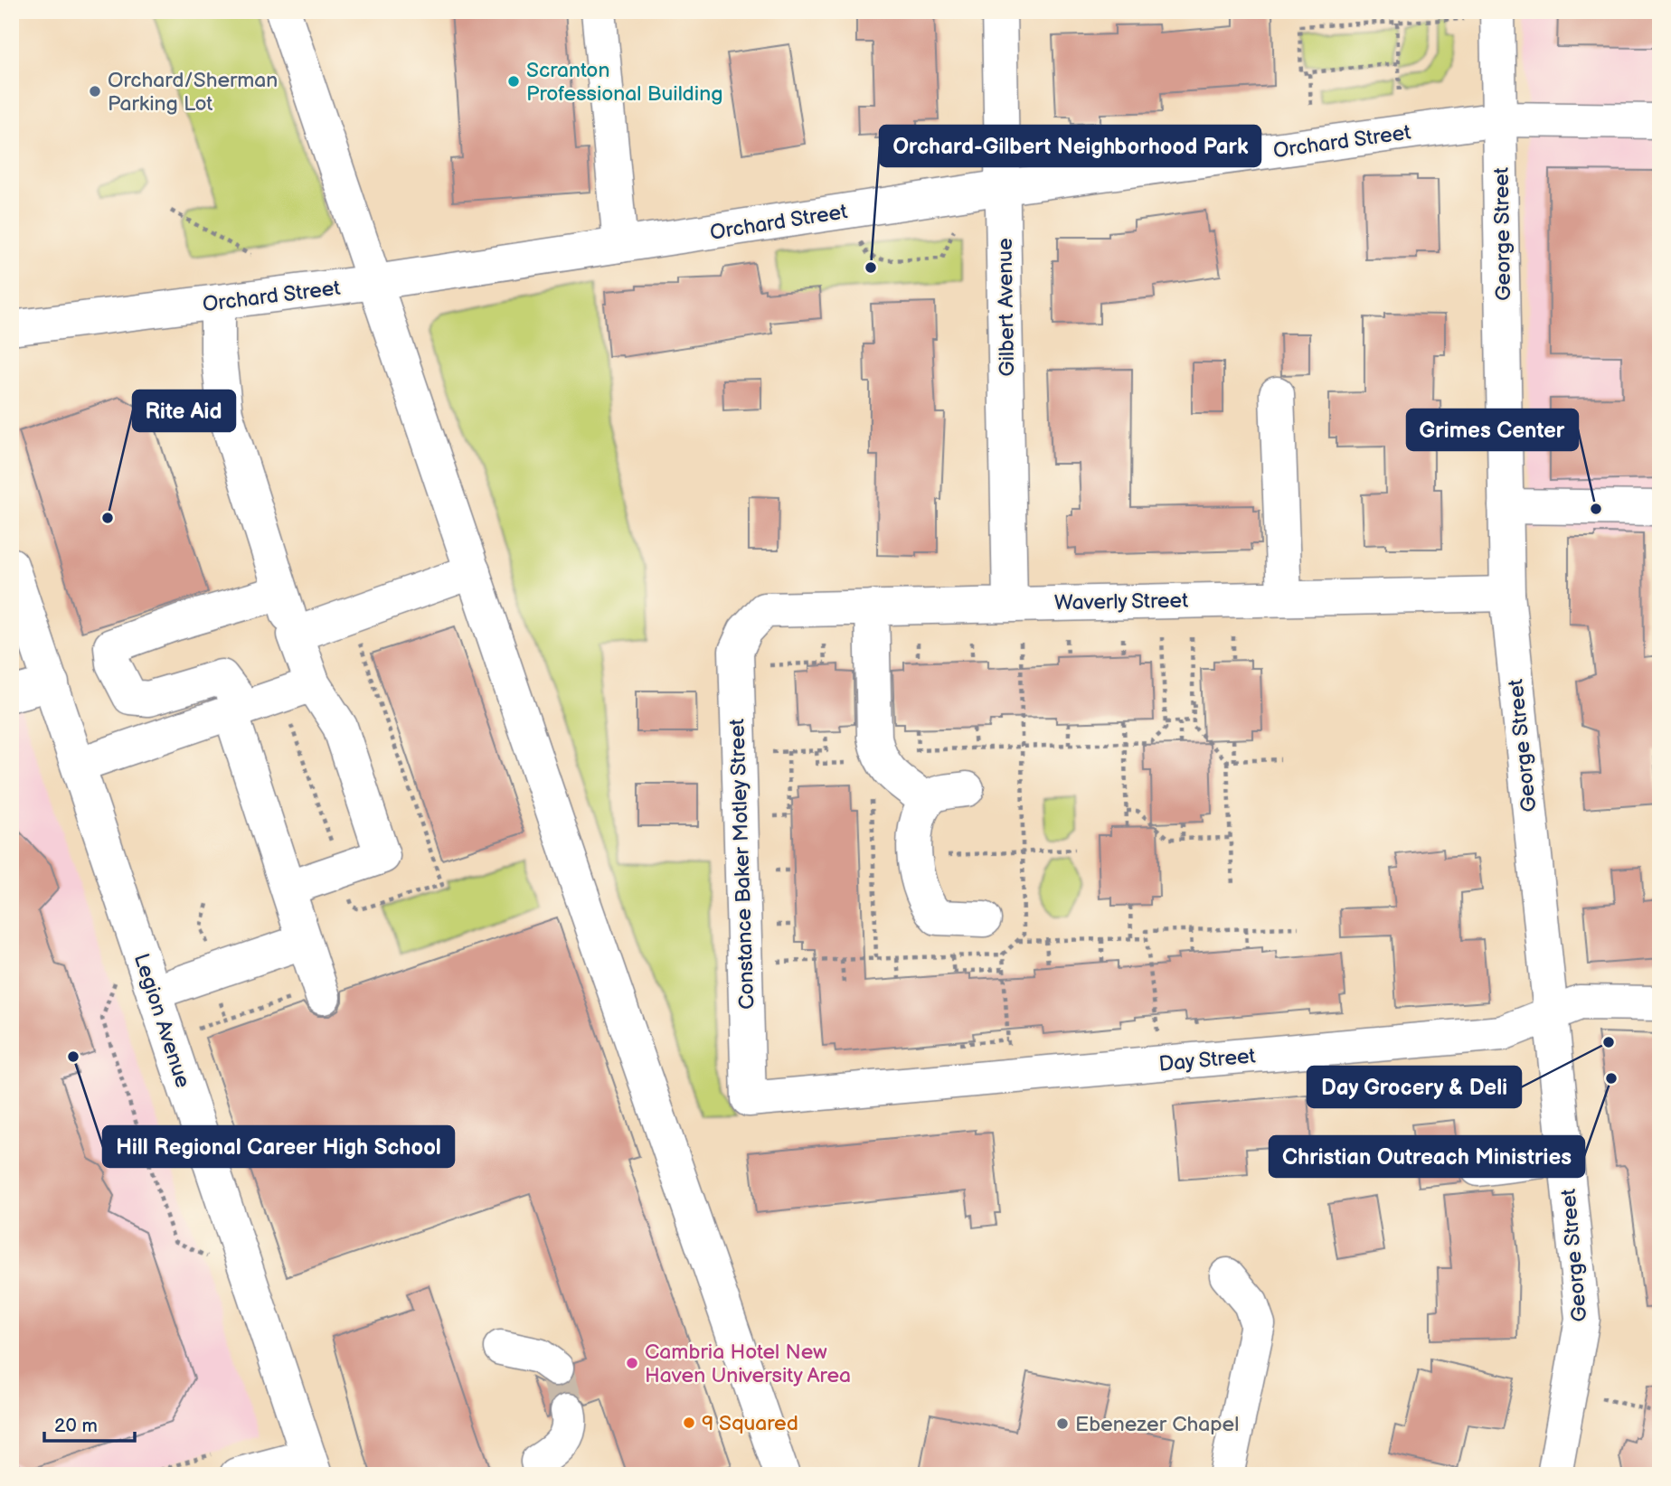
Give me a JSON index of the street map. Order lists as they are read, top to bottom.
{
  "streets": {
    "main road": [
      "Orchard Street",
      "George Street",
      "Gilbert Avenue",
      "Waverly Street",
      "Constance Baker Motley Street",
      "Legion Avenue",
      "Day Street"
    ]
  },
  "crossings": [
    ["Orchard Street", "George Street"],
    ["Orchard Street", "Gilbert Avenue"],
    ["George Street", "Waverly Street"],
    ["George Street", "Day Street"],
    ["Gilbert Avenue", "Waverly Street"],
    ["Waverly Street", "Constance Baker Motley Street"],
    ["Constance Baker Motley Street", "Day Street"]
  ],
  "places": [
    "Scranton Professional Building",
    "Orchard/Sherman Parking Lot",
    "Orchard-Gilbert Neighborhood Park",
    "Grimes Center",
    "Rite Aid",
    "Day Grocery & Deli",
    "Hill Regional Career High School",
    "Christian Outreach Ministries",
    "Cambria Hotel New Haven University Area",
    "9 Squared",
    "Ebenezer Chapel"
  ],
  "scale_bar": "20 m"
}
